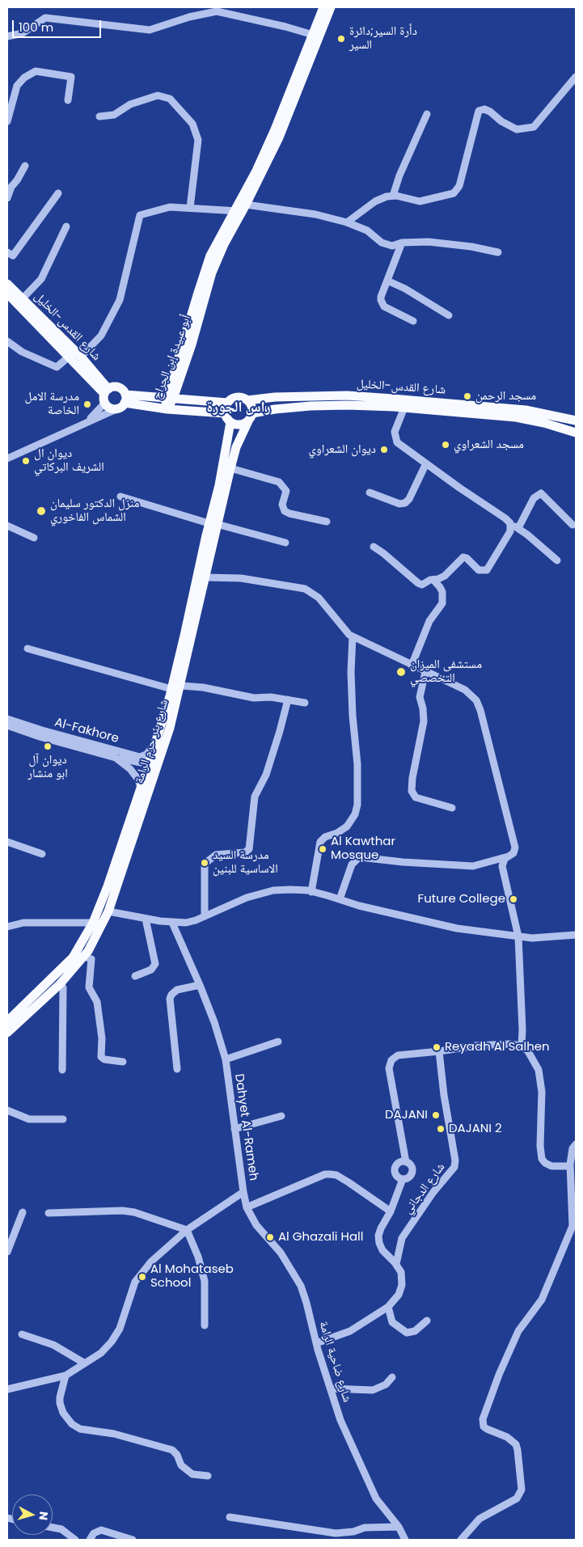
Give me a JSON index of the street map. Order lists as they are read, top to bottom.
{
  "streets": {
    "main road": ["شارع القدس-الخليل", "أبو عبيدة إبن الجراح", "شارع بئر حرم الرامة"],
    "street": [
      "Al-Fakhore",
      "Dahyet Al-Rameh",
      "شارع الدجاني",
      "شارع ضاحية الرامة"
    ]
  },
  "crossings": [
    ["شارع القدس-الخليل", "شارع بئر حرم الرامة"],
    ["Al-Fakhore", "شارع بئر حرم الرامة"],
    ["Dahyet Al-Rameh", "شارع ضاحية الرامة"]
  ],
  "districts": ["راس الجورة"],
  "places": [
    "دأرة السير;دائرة السير",
    "مسجد الرحمن",
    "مدرسة الامل الخاصة",
    "مسجد الشعراوي",
    "ديوان الشعراوي",
    "ديوان ال الشريف البركاتي",
    "منزل الدكتور سليمان الشماس الفاخوري",
    "مستشفى الميزان التخصصي",
    "ديوان آل ابو منشار",
    "Al Kawthar Mosque",
    "مدرسة السيد الاساسية للبنين",
    "Future College",
    "Reyadh Al Salhen",
    "DAJANI",
    "DAJANI 2",
    "Al Ghazali Hall",
    "Al Mohataseb School"
  ],
  "scale_bar": "100 m",
  "north": "right"
}
